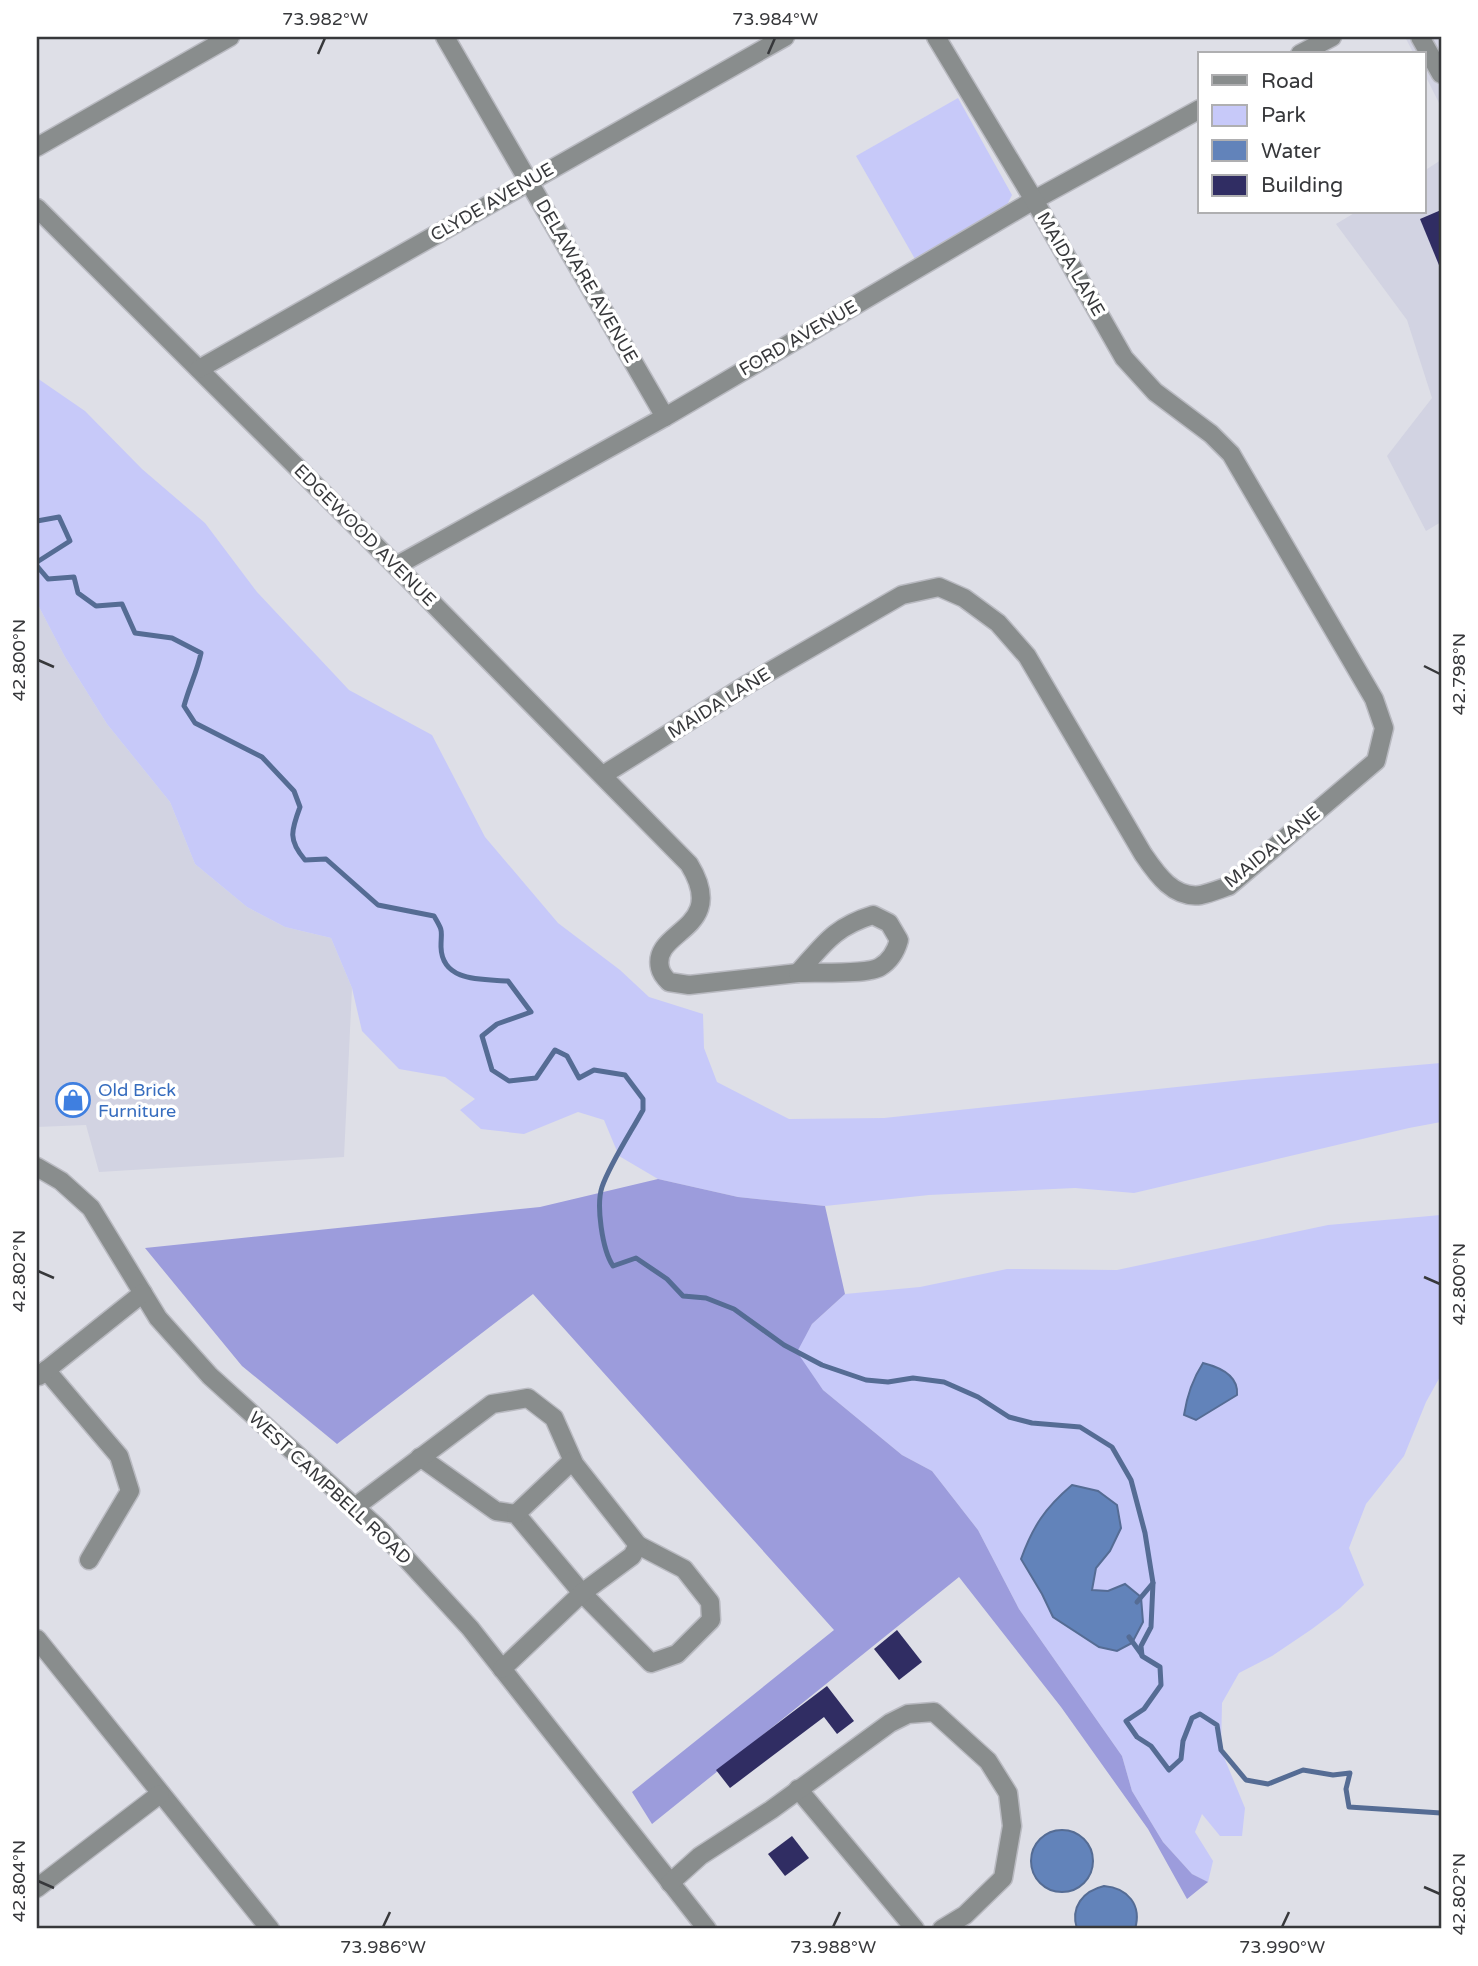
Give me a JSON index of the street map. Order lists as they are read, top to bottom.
{
  "streets": {
    "street": [
      "CLYDE AVENUE",
      "MAIDA LANE",
      "DELAWARE AVENUE",
      "FORD AVENUE",
      "EDGEWOOD AVENUE",
      "WEST CAMPBELL ROAD"
    ]
  },
  "crossings": [
    ["CLYDE AVENUE", "DELAWARE AVENUE"],
    ["CLYDE AVENUE", "EDGEWOOD AVENUE"],
    ["MAIDA LANE", "FORD AVENUE"],
    ["MAIDA LANE", "EDGEWOOD AVENUE"],
    ["DELAWARE AVENUE", "FORD AVENUE"],
    ["FORD AVENUE", "EDGEWOOD AVENUE"]
  ],
  "places": {
    "shop": ["Old Brick Furniture"]
  },
  "legend": [
    "Road",
    "Park",
    "Water",
    "Building"
  ],
  "coordinates": [
    "73.982°W",
    "73.984°W",
    "42.800°N",
    "42.798°N",
    "42.802°N",
    "42.804°N",
    "73.986°W",
    "73.988°W",
    "73.990°W"
  ]
}
